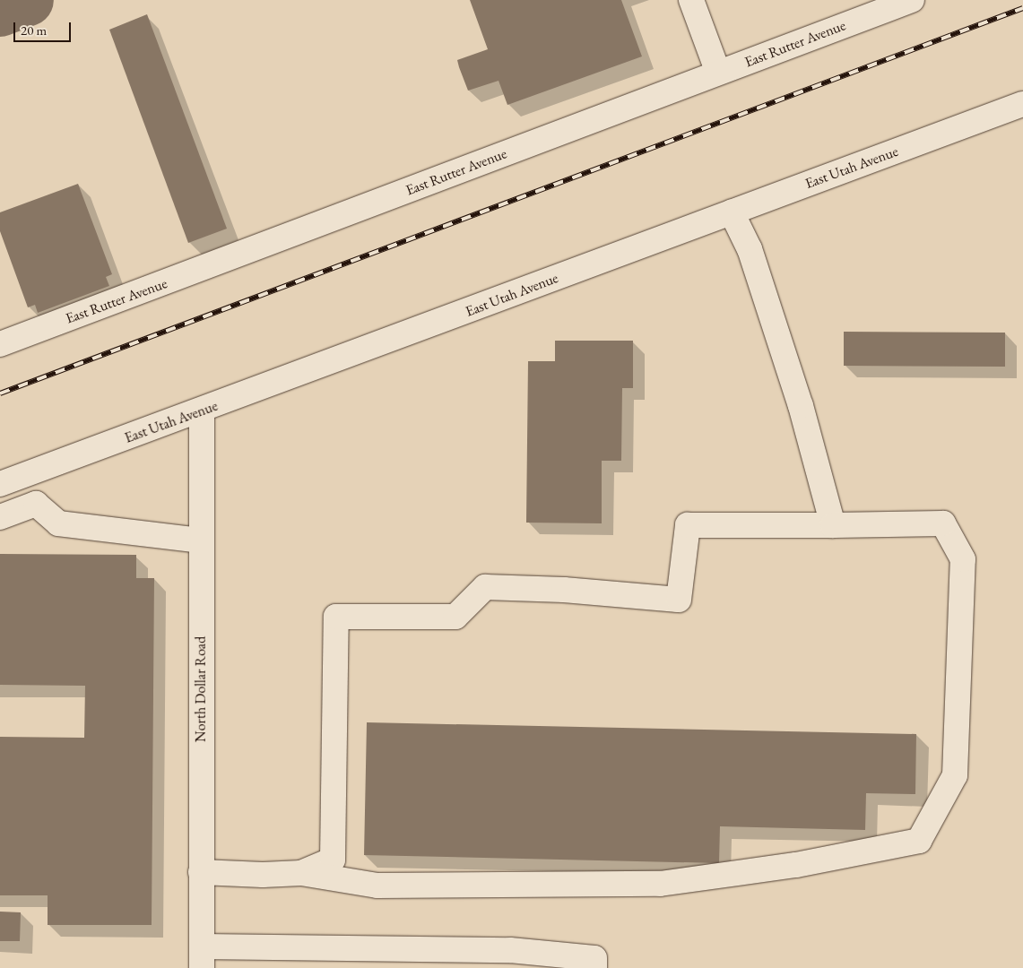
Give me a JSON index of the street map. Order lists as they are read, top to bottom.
{
  "streets": {
    "street": ["East Rutter Avenue", "East Utah Avenue", "North Dollar Road"]
  },
  "crossings": [
    ["East Utah Avenue", "North Dollar Road"]
  ],
  "scale_bar": "20 m"
}
